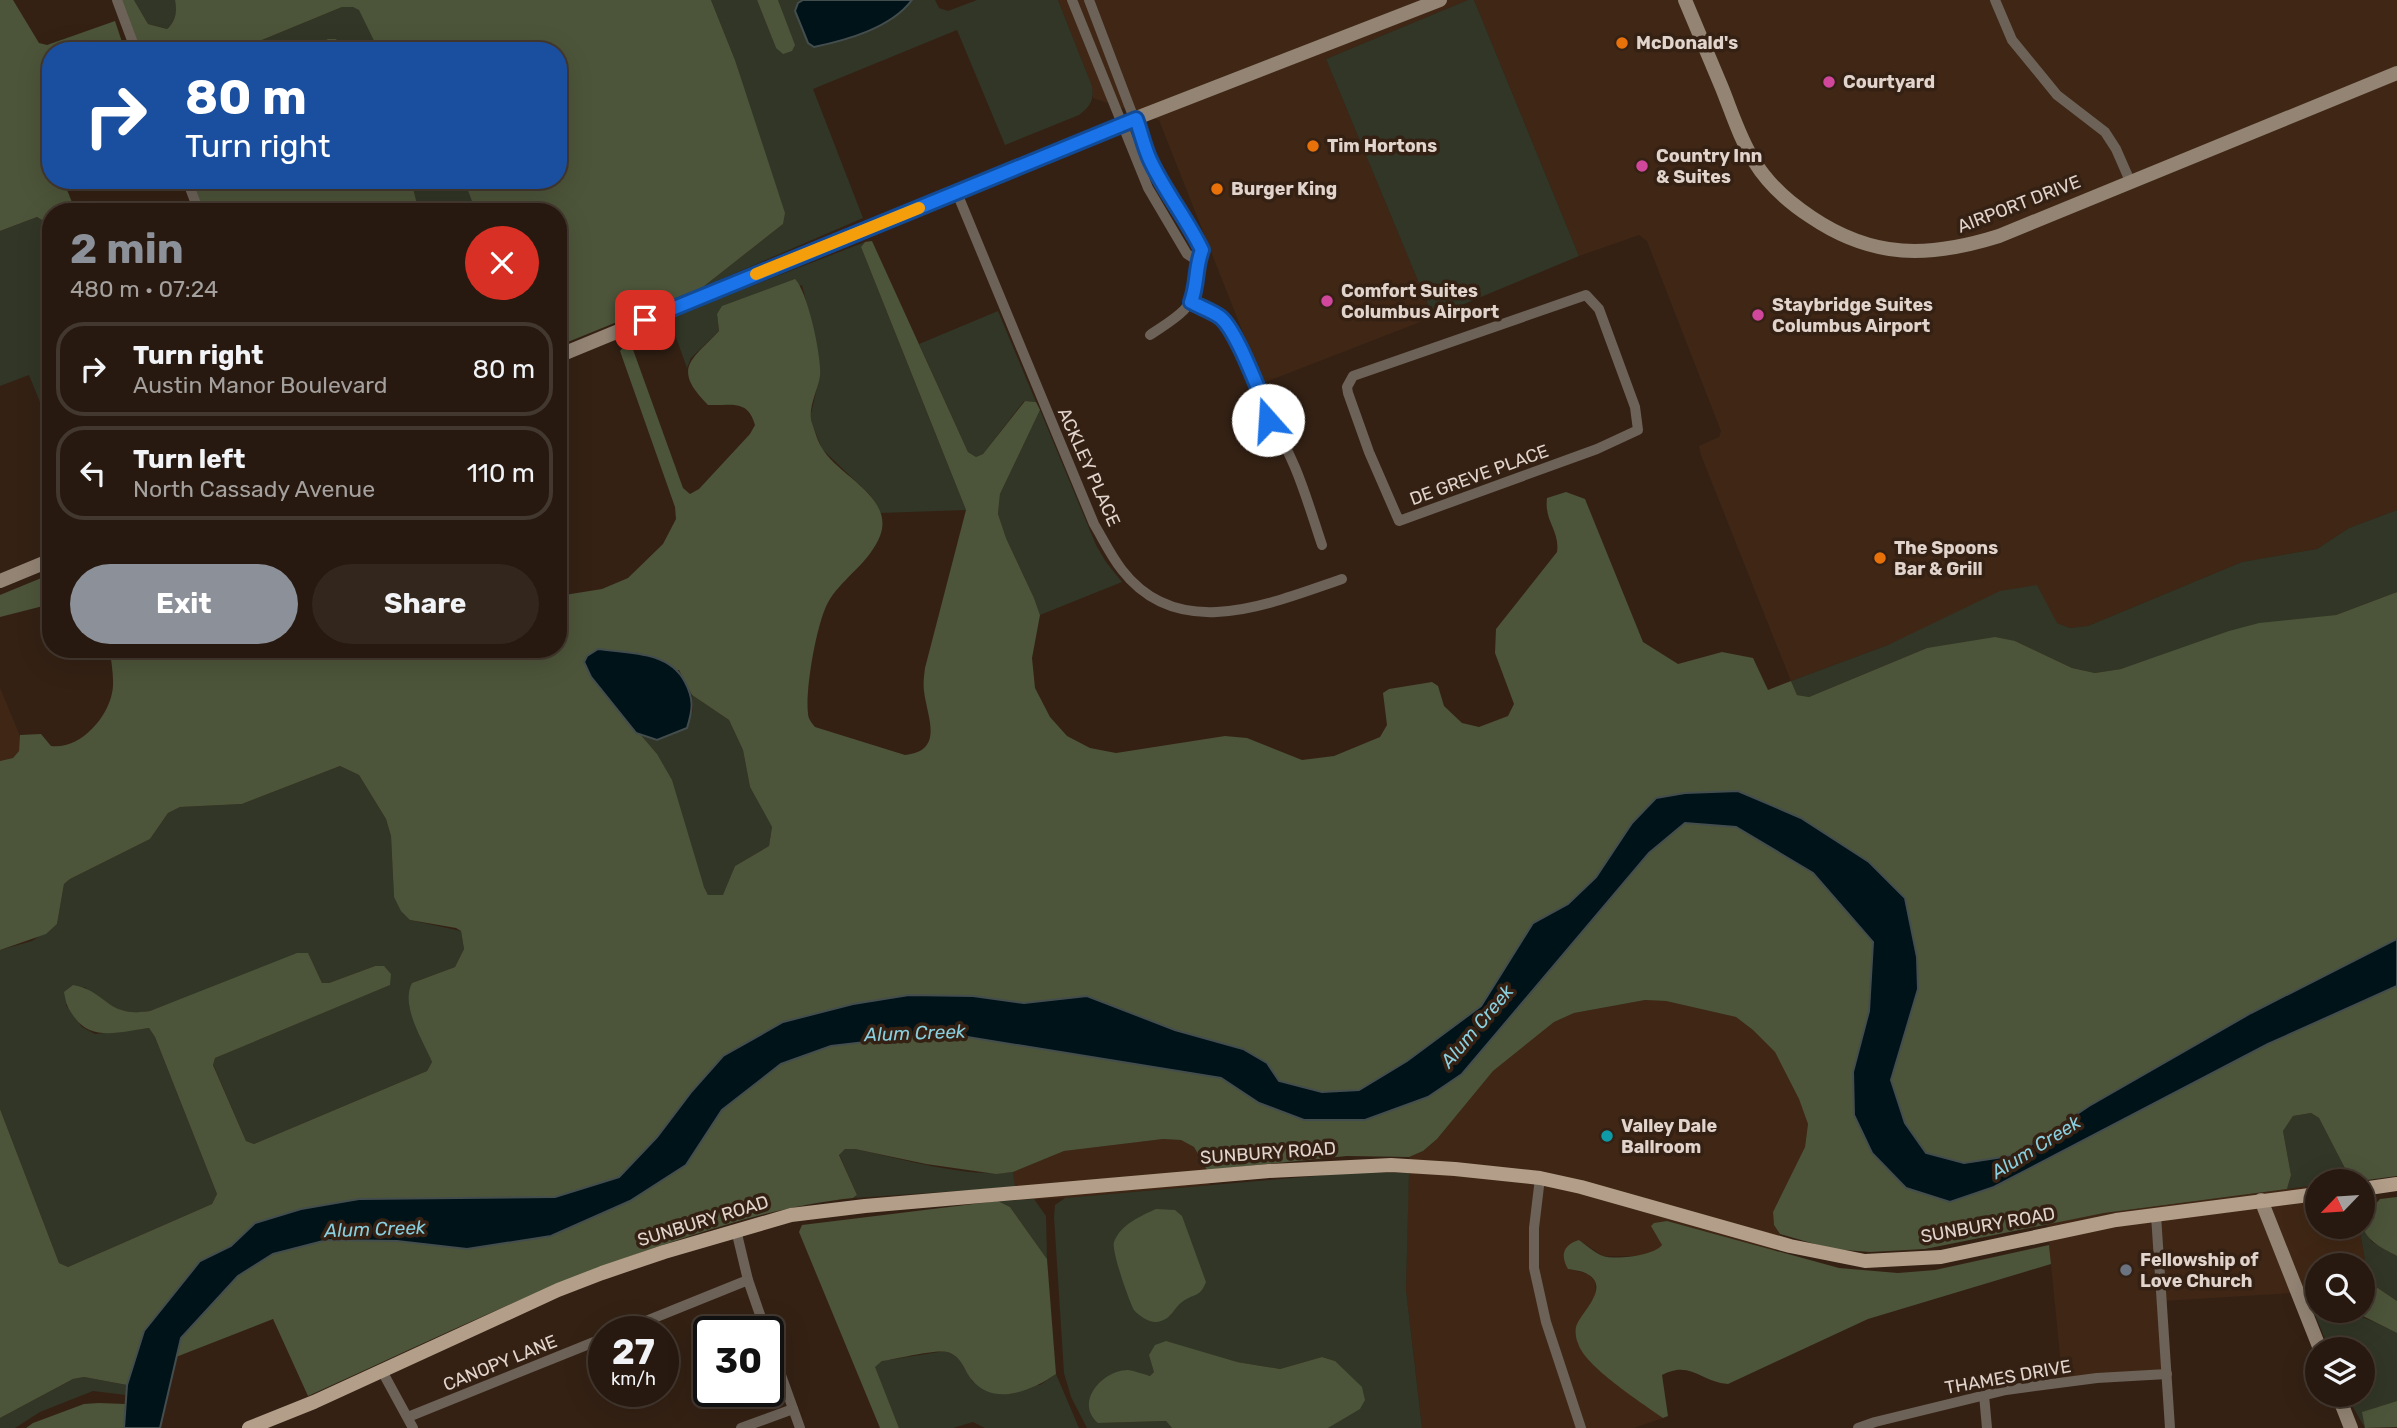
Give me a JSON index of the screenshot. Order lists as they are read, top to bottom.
{
  "streets": {
    "main road": ["AIRPORT DRIVE", "SUNBURY ROAD"],
    "street": [
      "ACKLEY PLACE",
      "DE GREVE PLACE",
      "CANOPY LANE",
      "THAMES DRIVE"
    ]
  },
  "water": ["Alum Creek"],
  "places": [
    "McDonald's",
    "Courtyard",
    "Tim Hortons",
    "Country Inn & Suites",
    "Burger King",
    "Comfort Suites Columbus Airport",
    "Staybridge Suites Columbus Airport",
    "The Spoons Bar & Grill",
    "Valley Dale Ballroom",
    "Fellowship of Love Church"
  ],
  "north": "bottom left",
  "page": {
    "turn": ["80 m", "Turn right"],
    "heading": ["2 min", "480 m · 07:24"],
    "list": [
      {
        "name": "Turn right",
        "note": "Austin Manor Boulevard",
        "value": "80 m"
      },
      {
        "name": "Turn left",
        "note": "North Cassady Avenue",
        "value": "110 m"
      }
    ],
    "buttons": ["Exit", "Share"],
    "speed": "27 km/h",
    "limit": "30"
  }
}
